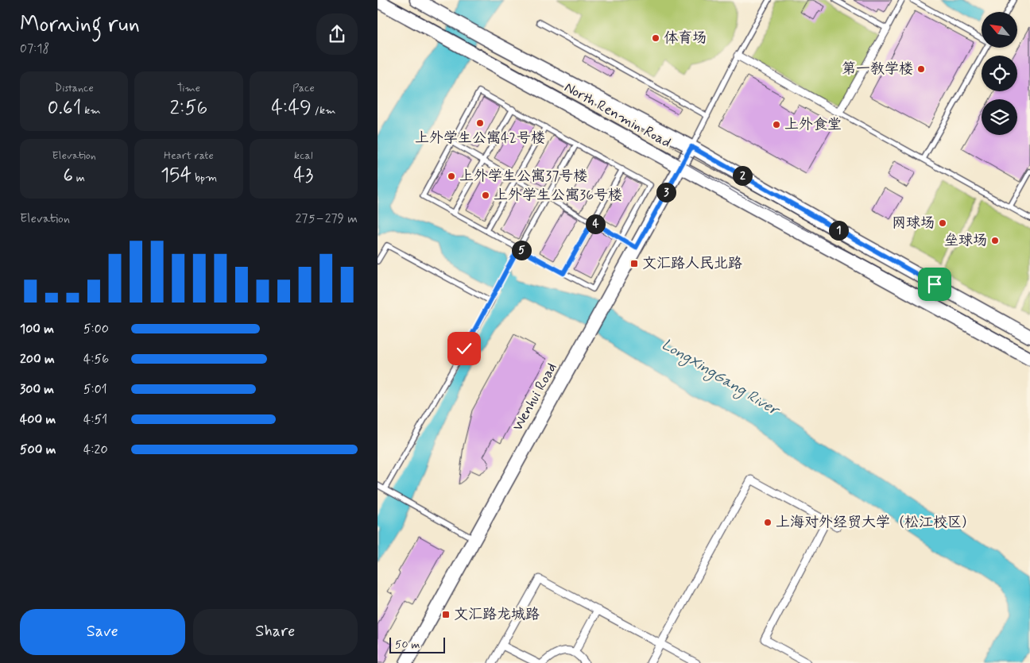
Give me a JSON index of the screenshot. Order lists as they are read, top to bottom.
{
  "streets": {
    "main road": ["North Renmin Road", "Wenhui Road"]
  },
  "crossings": [
    ["North Renmin Road", "Wenhui Road"]
  ],
  "water": ["LongXingGang River"],
  "places": {
    "other": [
      "体育场",
      "第一教学楼",
      "上外学生公寓42号楼",
      "上外食堂",
      "上外学生公寓37号楼",
      "上外学生公寓36号楼",
      "网球场",
      "垒球场",
      "上海对外经贸大学（松江校区）"
    ],
    "transit": ["文汇路人民北路", "文汇路龙城路"]
  },
  "scale_bar": "50 m",
  "north": "top left",
  "page": {
    "heading": ["Morning run", "07:18"],
    "stats": [
      ["Distance", "0.61 km"],
      ["Time", "2:56"],
      ["Pace", "4:49 /km"],
      ["Elevation", "6 m"],
      ["Heart rate", "154 bpm"],
      ["kcal", "43"]
    ],
    "pins": [
      "2",
      "3",
      "4",
      "1",
      "5"
    ],
    "chart": ["Elevation", "275–279 m"],
    "list": [
      {
        "name": "100 m",
        "note": "5:00"
      },
      {
        "name": "200 m",
        "note": "4:56"
      },
      {
        "name": "300 m",
        "note": "5:01"
      },
      {
        "name": "400 m",
        "note": "4:51"
      },
      {
        "name": "500 m",
        "note": "4:20"
      }
    ],
    "buttons": ["Save", "Share"],
    "scale": "50 m"
  }
}
